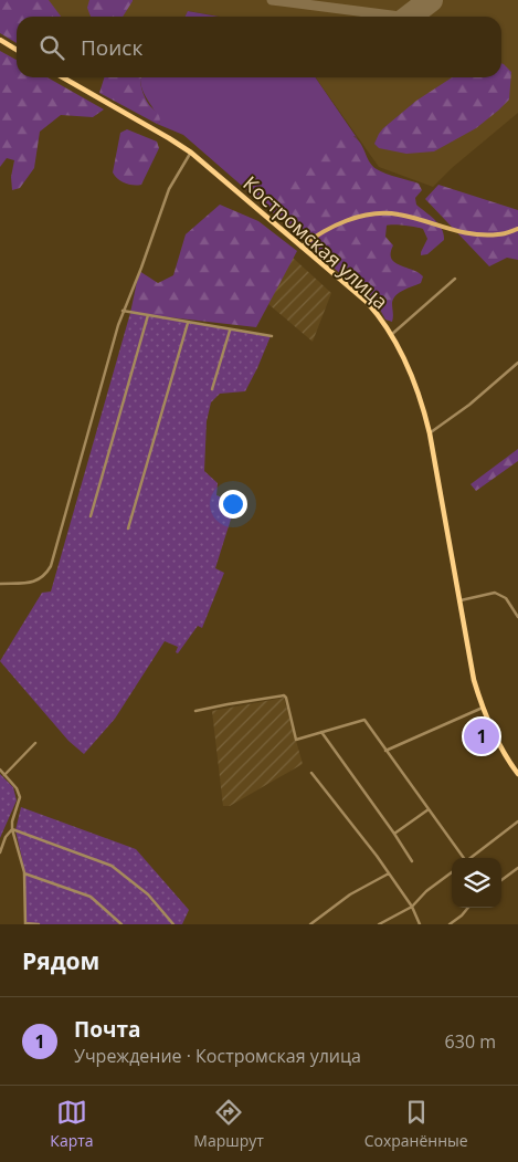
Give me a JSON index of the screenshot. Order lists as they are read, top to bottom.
{
  "streets": {
    "main road": ["Костромская улица"]
  },
  "page": {
    "search": "Поиск",
    "pins": "1",
    "heading": "Рядом",
    "list": [
      {
        "mark": "1",
        "name": "Почта",
        "note": "Учреждение · Костромская улица",
        "value": "630 m"
      }
    ],
    "nav": ["Карта", "Маршрут", "Сохранённые"]
  }
}
